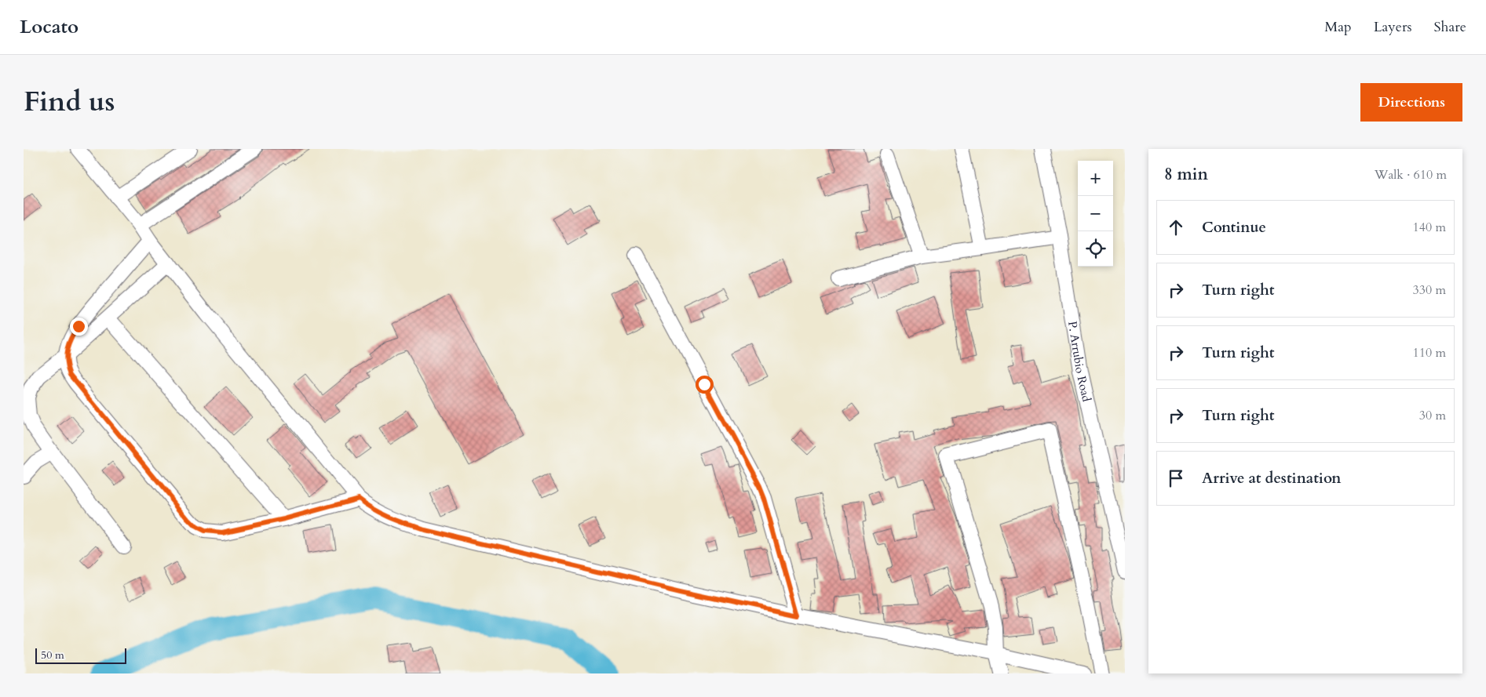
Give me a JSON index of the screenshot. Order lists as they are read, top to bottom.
{
  "streets": {
    "street": ["P. Arrubio Road"]
  },
  "scale_bar": "50 m",
  "page": {
    "header": "Locato",
    "nav": ["Map", "Layers", "Share"],
    "title": "Find us",
    "buttons": "Directions",
    "heading": ["8 min", "Walk · 610 m"],
    "map_buttons": ["+", "−"],
    "list": [
      ["Continue", "140 m"],
      ["Turn right", "330 m"],
      ["Turn right", "110 m"],
      ["Turn right", "30 m"],
      "Arrive at destination"
    ],
    "scale": "50 m"
  }
}
